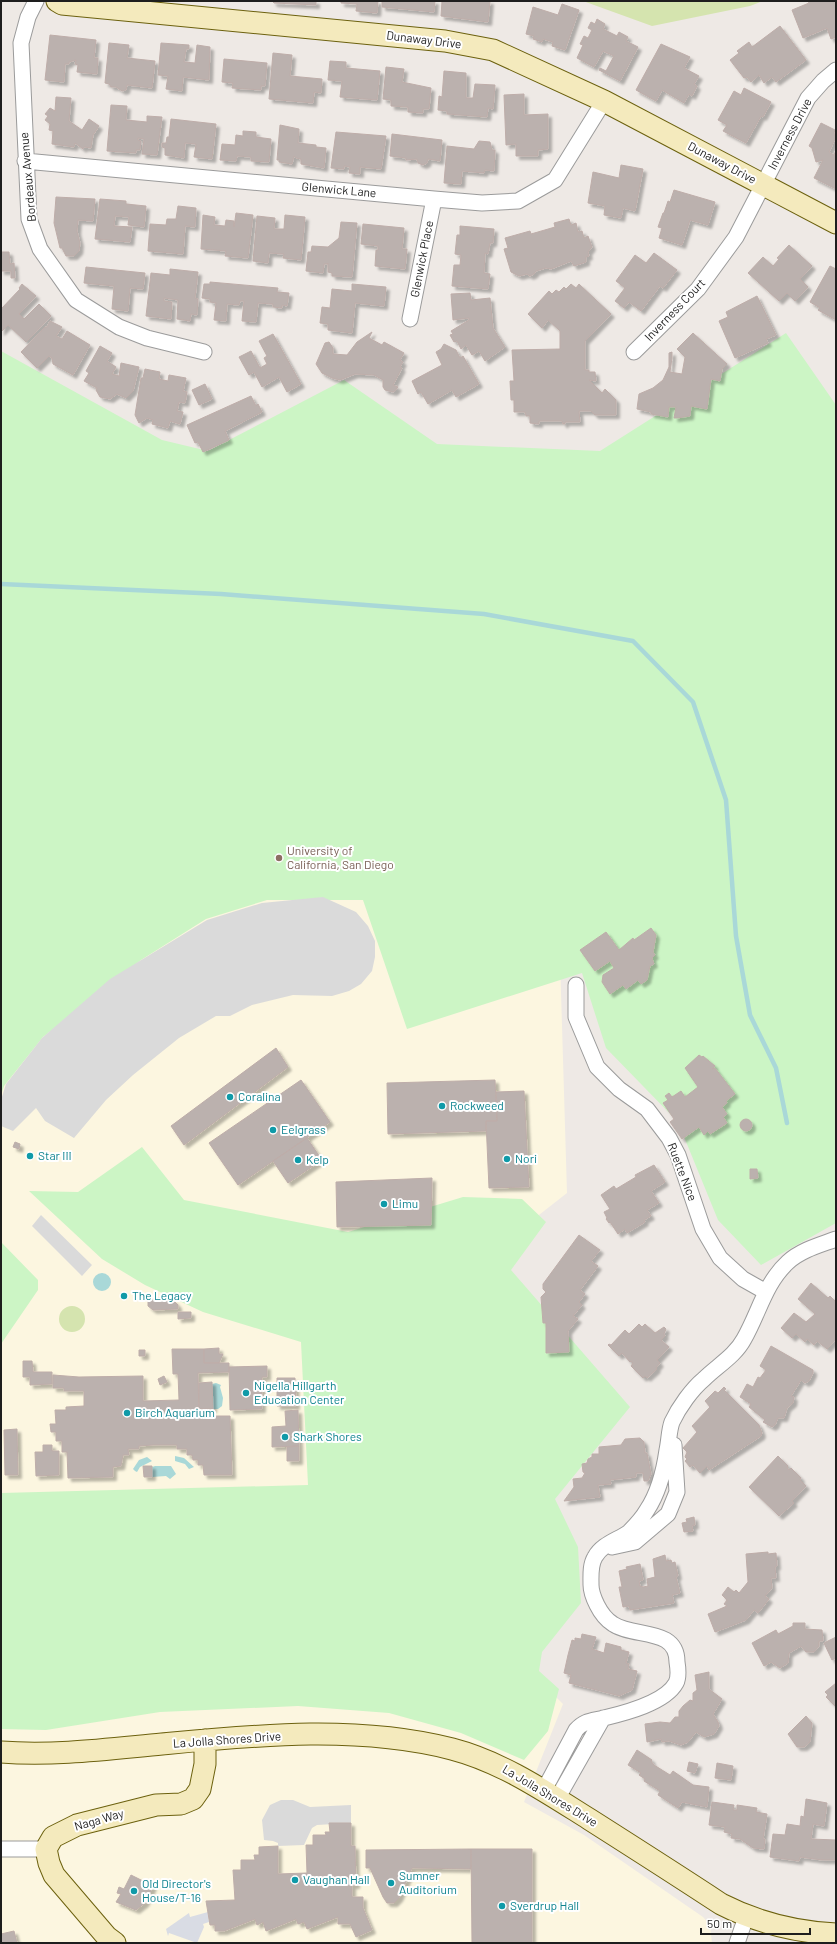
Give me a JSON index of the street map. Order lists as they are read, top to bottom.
{
  "streets": {
    "street": [
      "Dunaway Drive",
      "Inverness Drive",
      "Bordeaux Avenue",
      "Glenwick Lane",
      "Glenwick Place",
      "Inverness Court",
      "Ruette Nice",
      "La Jolla Shores Drive",
      "Naga Way"
    ]
  },
  "crossings": [
    ["Dunaway Drive", "Inverness Drive"],
    ["Dunaway Drive", "Glenwick Lane"],
    ["Dunaway Drive", "Inverness Court"],
    ["Inverness Drive", "Inverness Court"],
    ["Bordeaux Avenue", "Glenwick Lane"],
    ["Glenwick Lane", "Glenwick Place"],
    ["La Jolla Shores Drive", "Naga Way"]
  ],
  "places": [
    "University of California, San Diego",
    "Coralina",
    "Rockweed",
    "Eelgrass",
    "Star III",
    "Nori",
    "Kelp",
    "Limu",
    "The Legacy",
    "Nigella Hillgarth Education Center",
    "Birch Aquarium",
    "Shark Shores",
    "Vaughan Hall",
    "Sumner Auditorium",
    "Old Director's House/T-16",
    "Sverdrup Hall"
  ],
  "scale_bar": "50 m"
}
